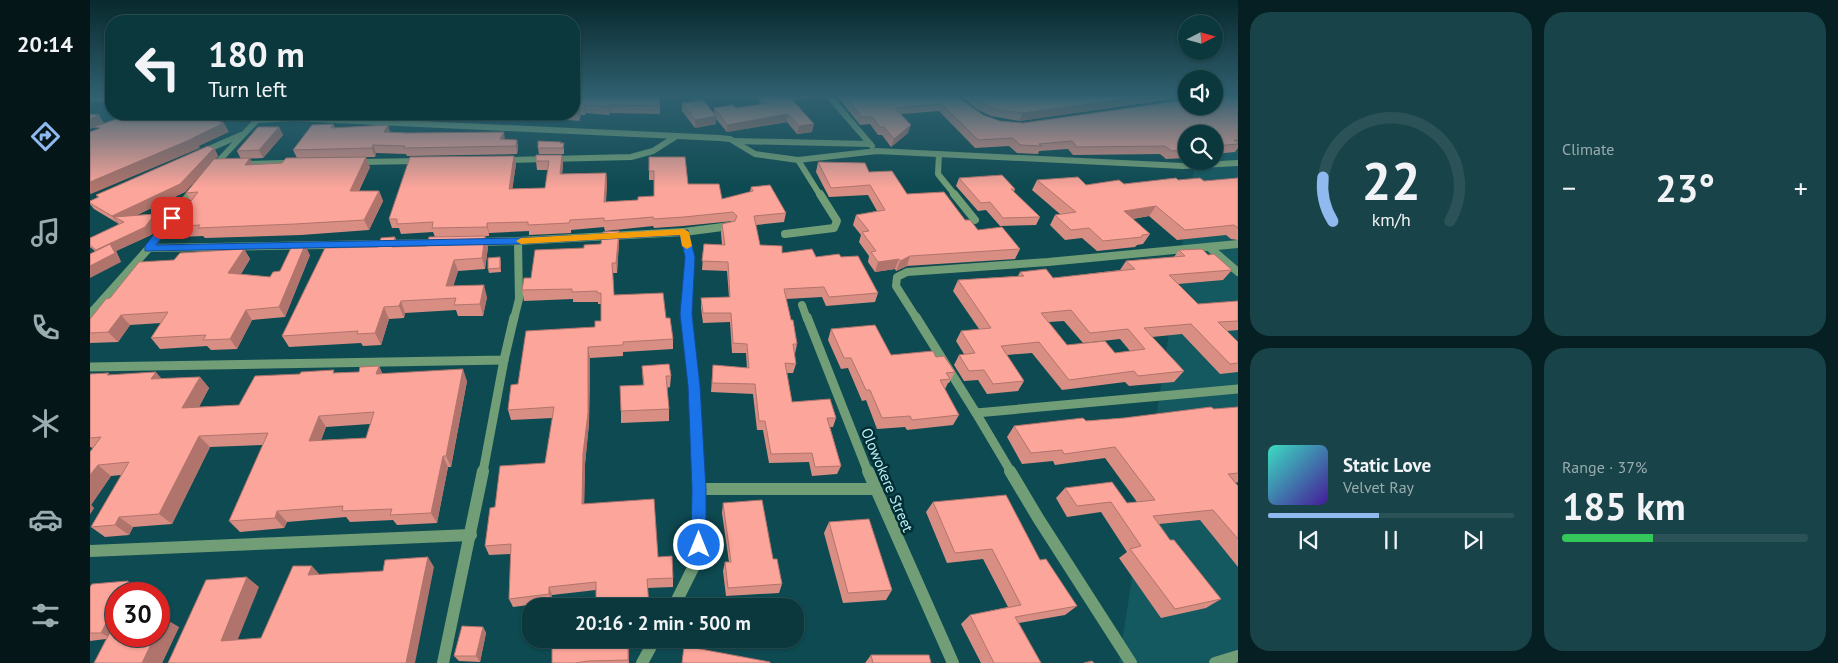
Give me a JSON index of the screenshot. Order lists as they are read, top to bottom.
{
  "streets": {
    "street": ["Olowokere Street"]
  },
  "north": "right",
  "page": {
    "tabs": "20:14",
    "tile": [
      "Climate",
      ["Range · 37%", "185 km"]
    ],
    "turn": ["180 m", "Turn left"],
    "heat": ["−", "23°", "+"],
    "song": ["Static Love", "Velvet Ray"],
    "limit": "30",
    "trip": "20:16 · 2 min · 500 m",
    "gauge": ["22", "km/h"]
  }
}
